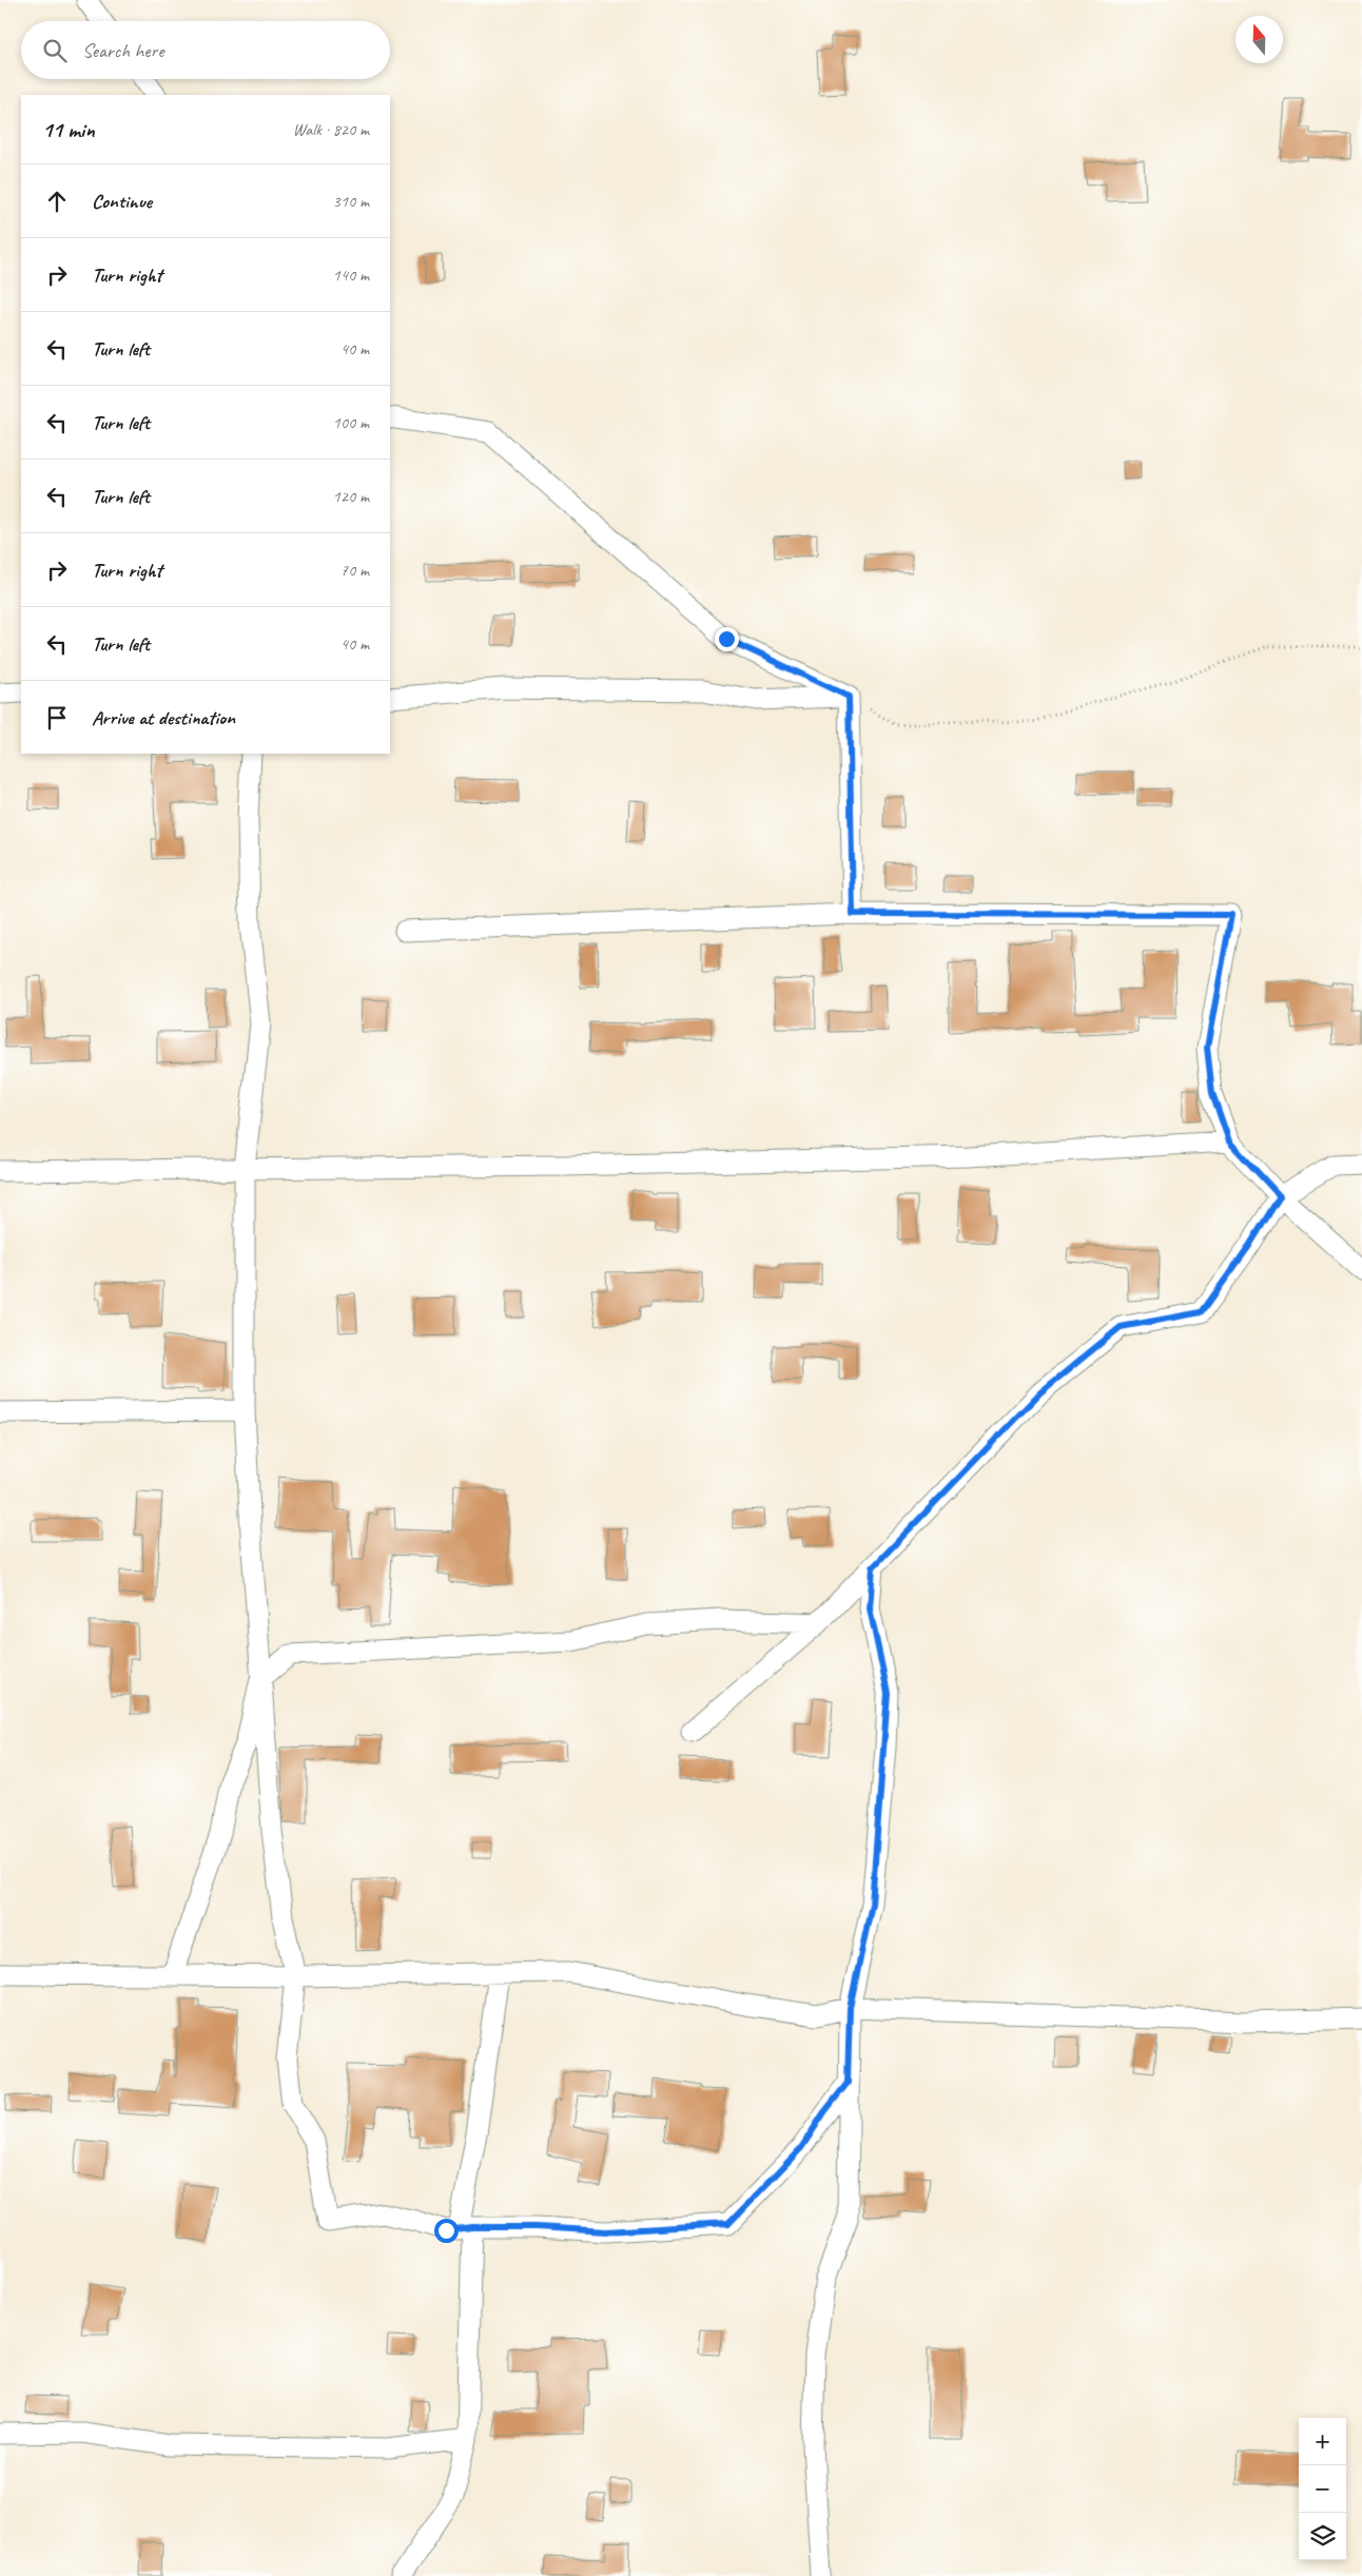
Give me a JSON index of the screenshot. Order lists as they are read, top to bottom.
{
  "north": "top",
  "page": {
    "search": "Search here",
    "heading": ["11 min", "Walk · 820 m"],
    "list": [
      ["Continue", "310 m"],
      ["Turn right", "140 m"],
      ["Turn left", "40 m"],
      ["Turn left", "100 m"],
      ["Turn left", "120 m"],
      ["Turn right", "70 m"],
      ["Turn left", "40 m"],
      "Arrive at destination"
    ],
    "map_buttons": ["+", "−"]
  }
}
